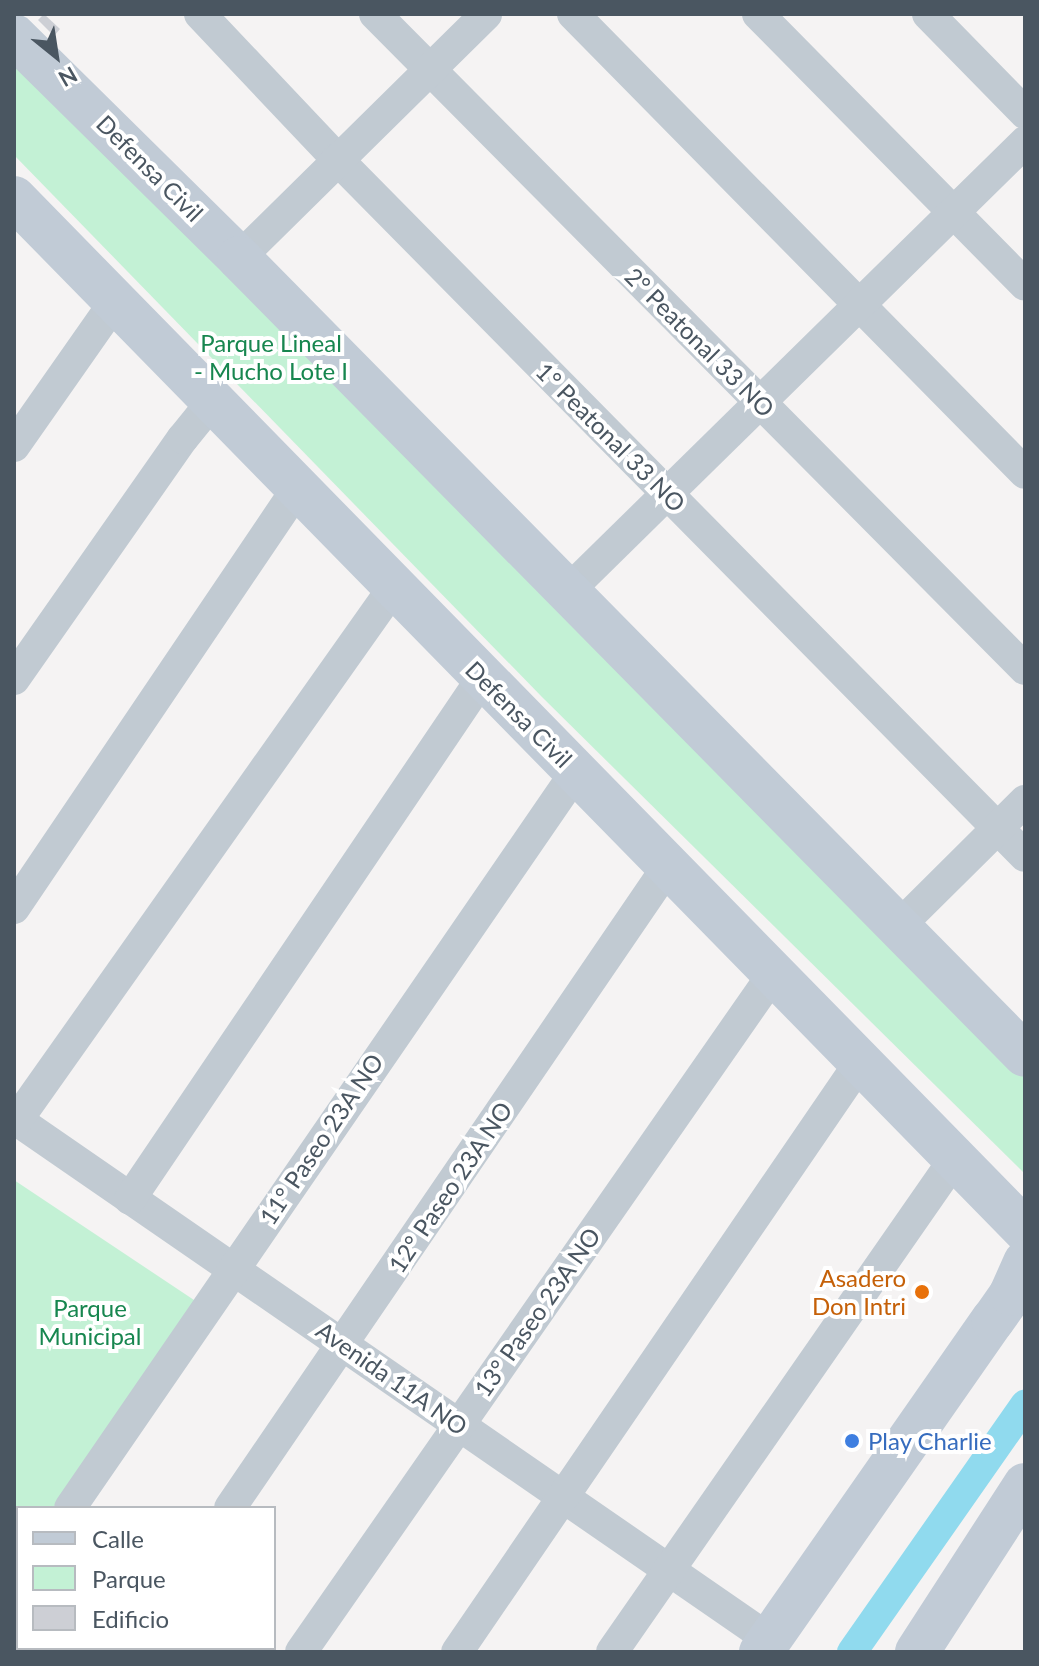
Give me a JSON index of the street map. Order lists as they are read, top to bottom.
{
  "streets": {
    "street": [
      "Defensa Civil",
      "2° Peatonal 33 NO",
      "1° Peatonal 33 NO",
      "11° Paseo 23A NO",
      "12° Paseo 23A NO",
      "13° Paseo 23A NO",
      "Avenida 11A NO"
    ]
  },
  "crossings": [
    ["Defensa Civil", "11° Paseo 23A NO"],
    ["Defensa Civil", "12° Paseo 23A NO"],
    ["Defensa Civil", "13° Paseo 23A NO"],
    ["11° Paseo 23A NO", "Avenida 11A NO"],
    ["12° Paseo 23A NO", "Avenida 11A NO"],
    ["13° Paseo 23A NO", "Avenida 11A NO"]
  ],
  "parks": ["Parque Lineal - Mucho Lote I", "Parque Municipal"],
  "places": ["Asadero Don Intri", "Play Charlie"],
  "legend": ["Calle", "Parque", "Edificio"],
  "north": "bottom right"
}
